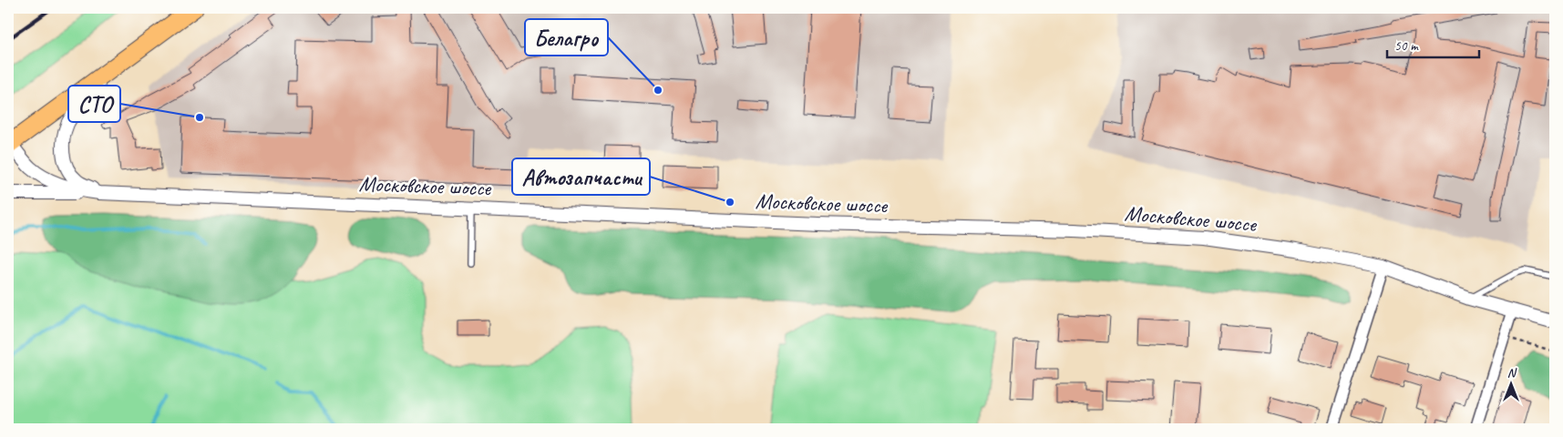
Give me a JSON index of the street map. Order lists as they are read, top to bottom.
{
  "streets": {
    "street": ["Московское шоссе"]
  },
  "places": ["Белагро", "СТО", "Автозапчасти"],
  "scale_bar": "50 m",
  "north": "top"
}
